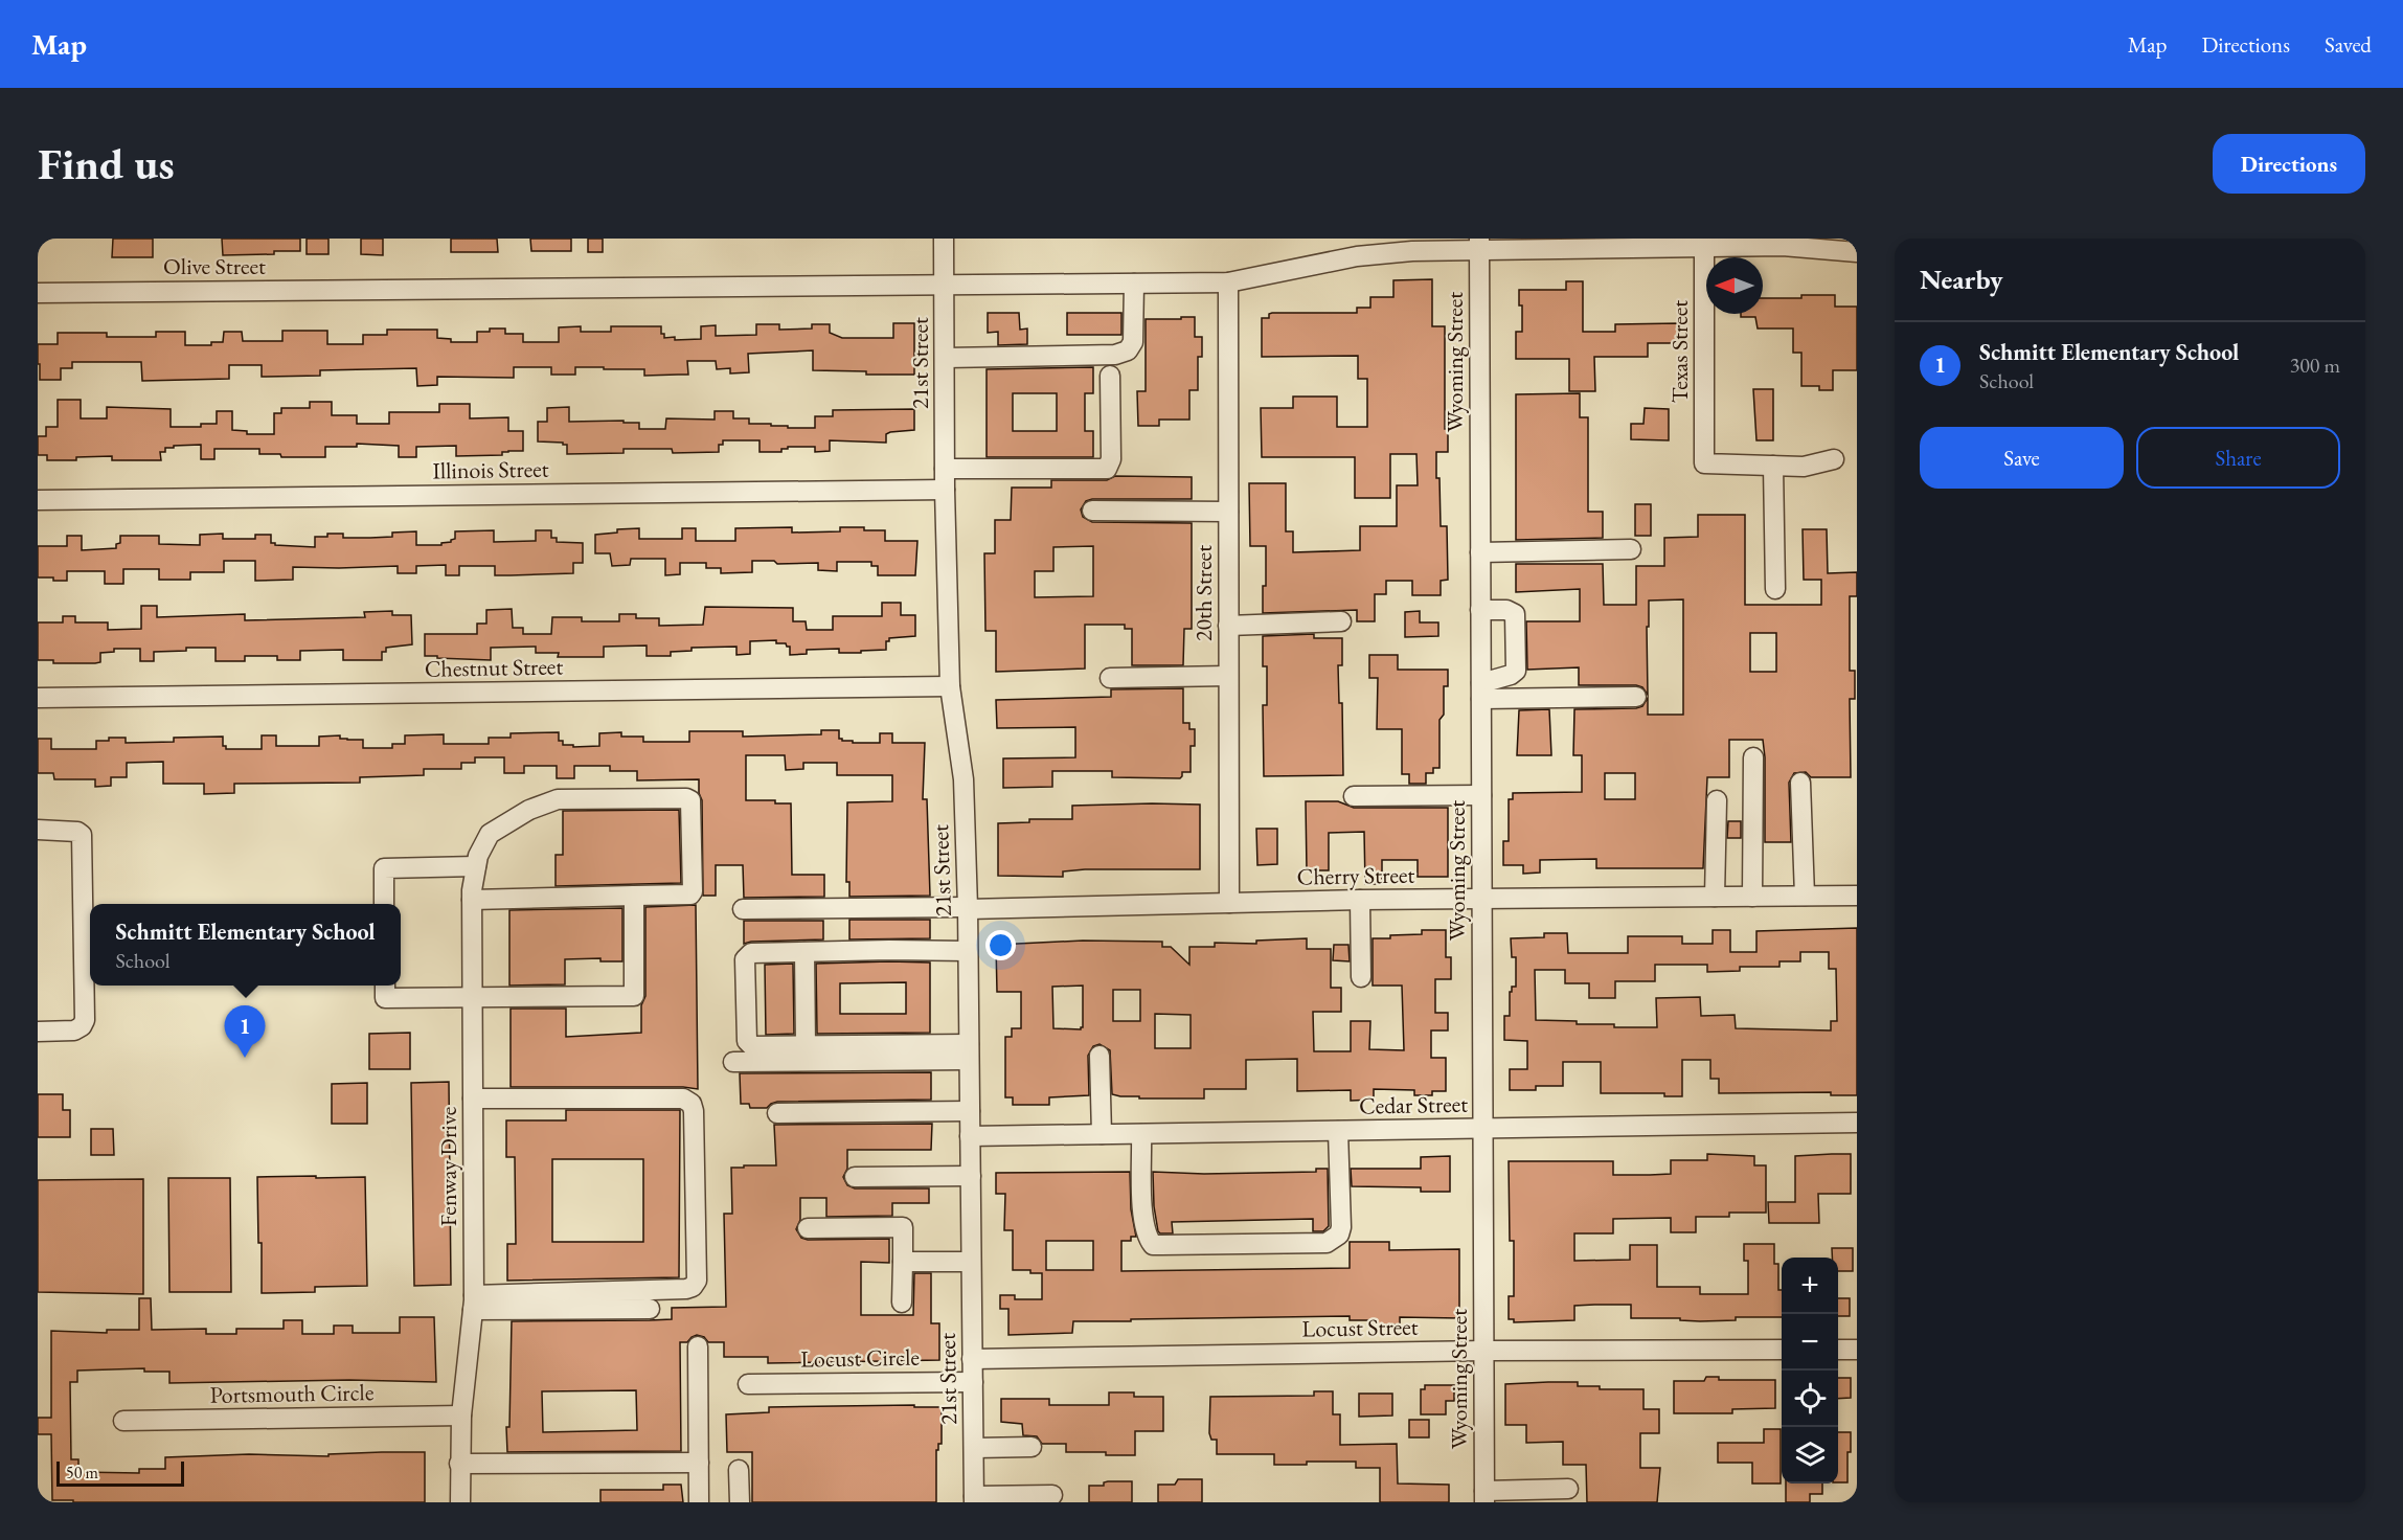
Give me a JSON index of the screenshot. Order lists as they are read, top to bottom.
{
  "streets": {
    "street": [
      "Olive Street",
      "Texas Street",
      "Wyoming Street",
      "21st Street",
      "Illinois Street",
      "20th Street",
      "Chestnut Street",
      "Cherry Street",
      "Cedar Street",
      "Fenway Drive",
      "Locust Street",
      "Locust Circle",
      "Portsmouth Circle"
    ]
  },
  "crossings": [
    ["Olive Street", "Texas Street"],
    ["Olive Street", "Wyoming Street"],
    ["Olive Street", "21st Street"],
    ["Olive Street", "20th Street"],
    ["Wyoming Street", "Cherry Street"],
    ["Wyoming Street", "Cedar Street"],
    ["Wyoming Street", "Locust Street"],
    ["21st Street", "Illinois Street"],
    ["21st Street", "Chestnut Street"],
    ["21st Street", "Cherry Street"],
    ["21st Street", "Cedar Street"],
    ["21st Street", "Locust Street"],
    ["21st Street", "Locust Circle"],
    ["20th Street", "Cherry Street"],
    ["Fenway Drive", "Portsmouth Circle"]
  ],
  "scale_bar": "50 m",
  "north": "left",
  "page": {
    "header": "Map",
    "nav": ["Map", "Directions", "Saved"],
    "buttons": [
      "Directions",
      ["Save", "Share"]
    ],
    "title": "Find us",
    "heading": "Nearby",
    "list": [
      {
        "mark": "1",
        "name": "Schmitt Elementary School",
        "note": "School",
        "value": "300 m"
      }
    ],
    "popup": ["Schmitt Elementary School", "School"],
    "pins": "1",
    "map_buttons": ["+", "−"],
    "scale": "50 m"
  }
}
